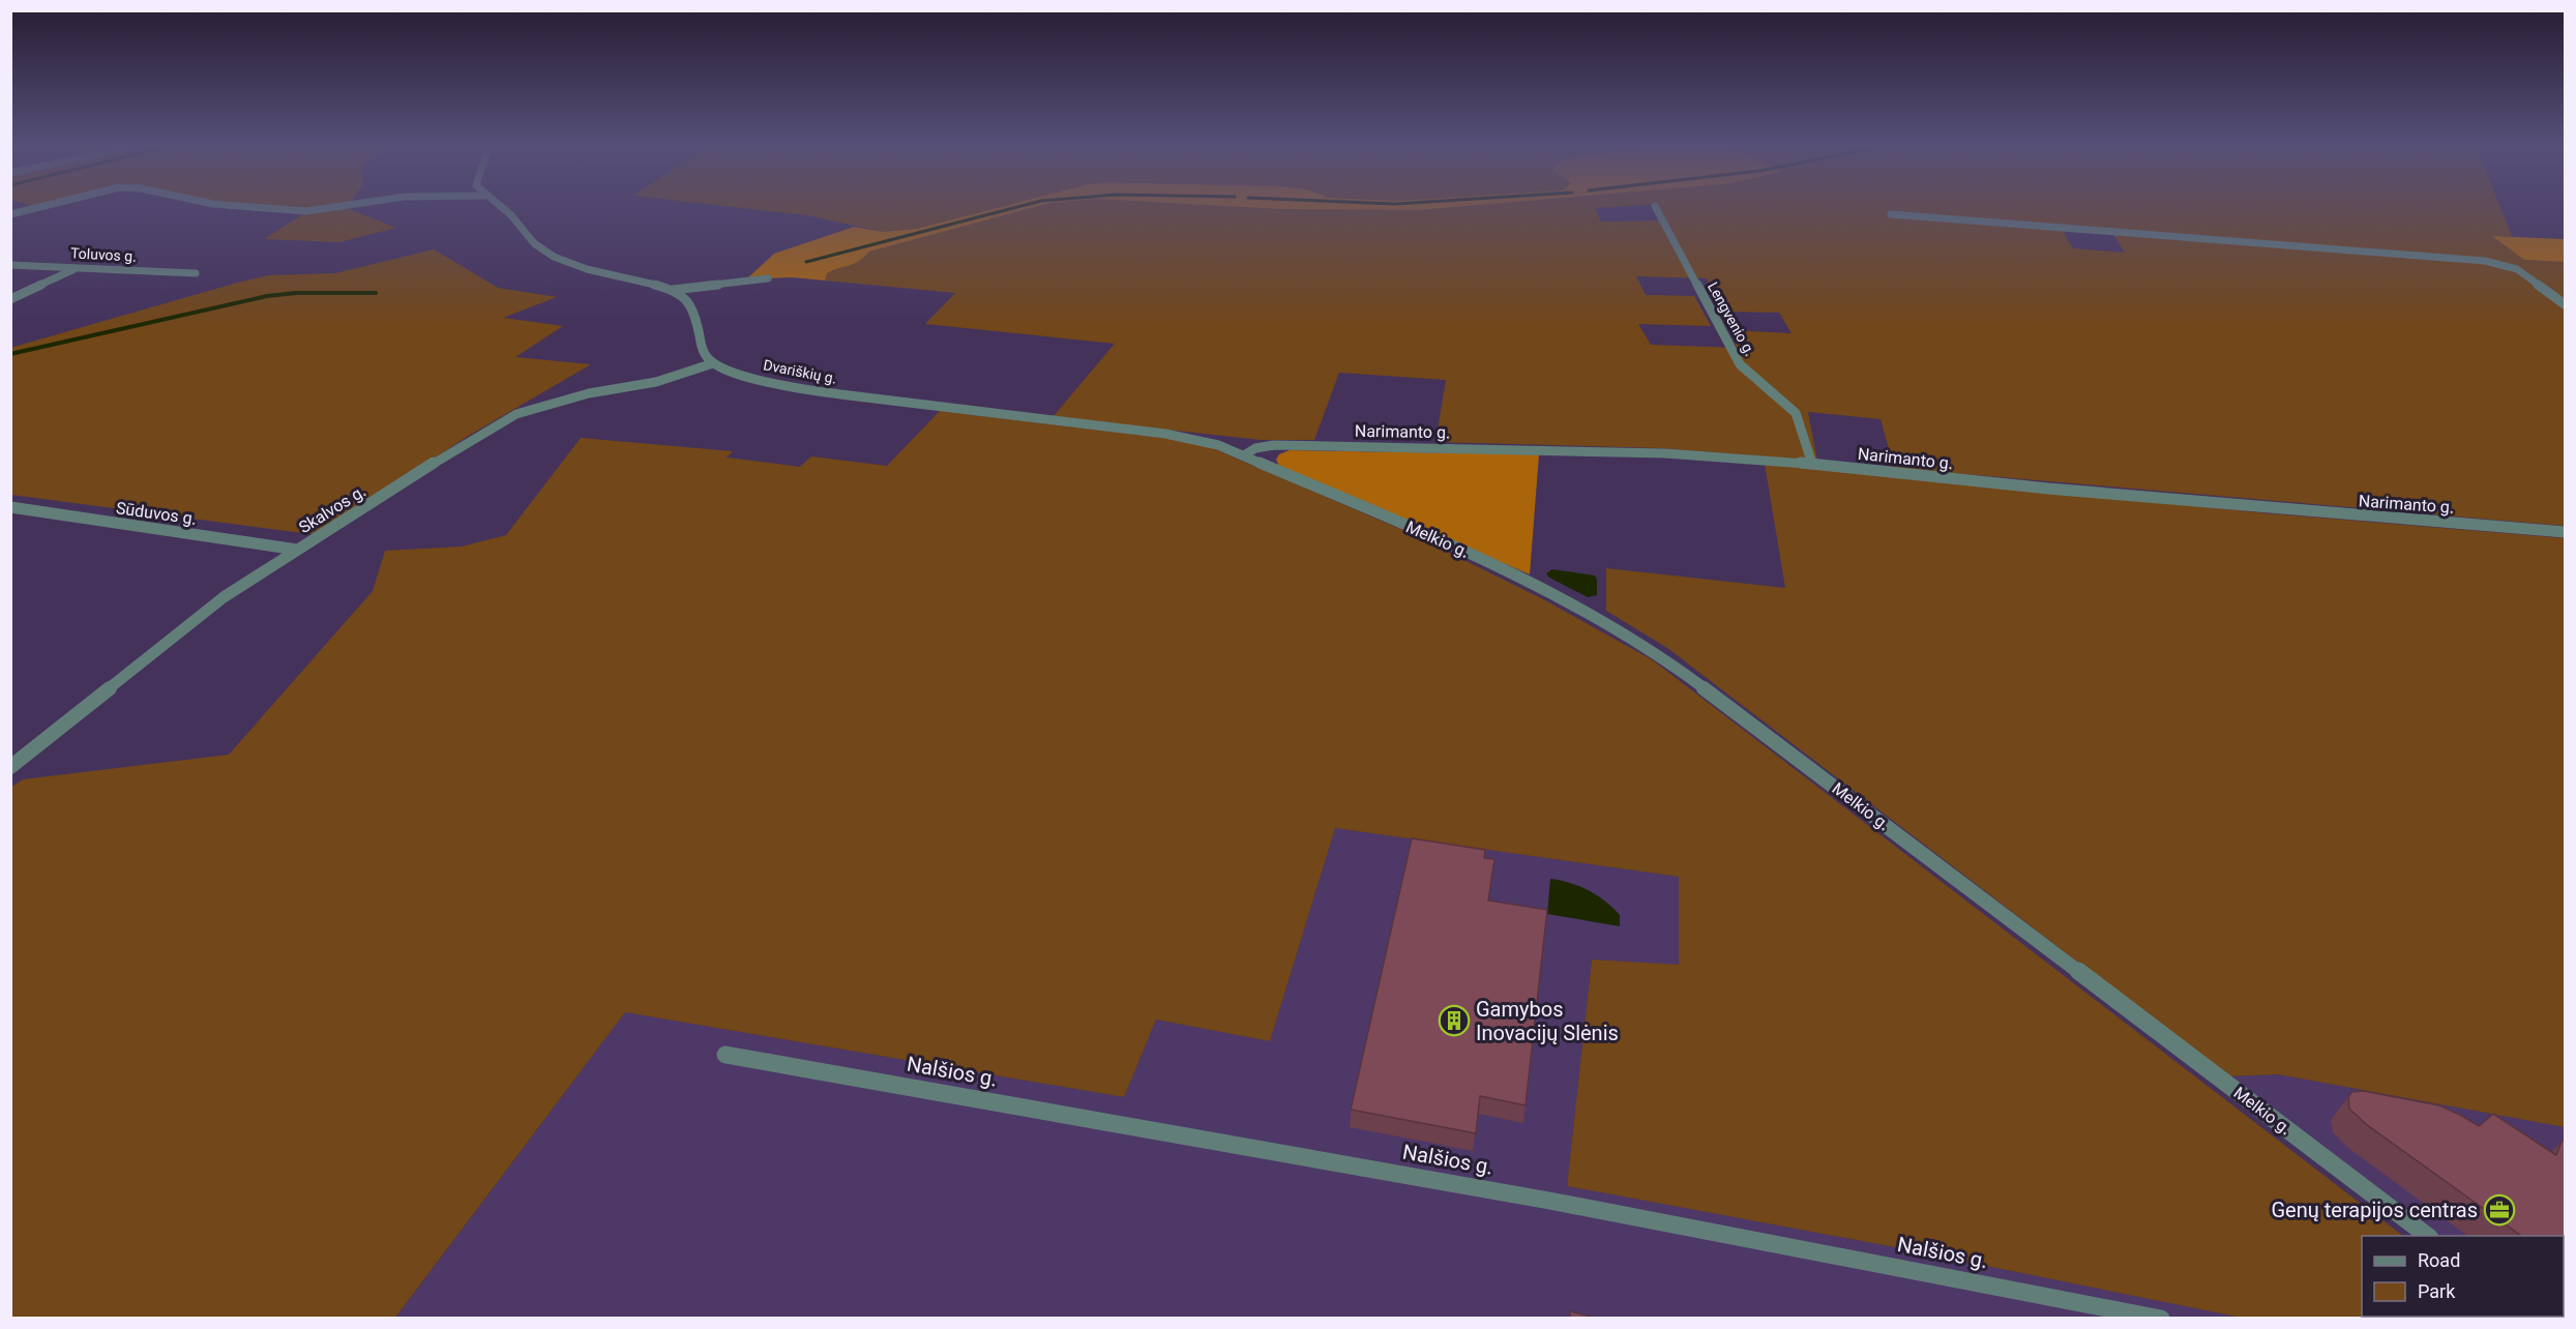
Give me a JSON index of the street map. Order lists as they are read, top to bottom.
{
  "streets": {
    "street": [
      "Toluvos g.",
      "Lengvenio g.",
      "Dvariškių g.",
      "Narimanto g.",
      "Skalvos g.",
      "Sūduvos g.",
      "Melkio g.",
      "Nalšios g."
    ]
  },
  "crossings": [
    ["Lengvenio g.", "Narimanto g."],
    ["Dvariškių g.", "Narimanto g."],
    ["Dvariškių g.", "Skalvos g."],
    ["Dvariškių g.", "Melkio g."],
    ["Narimanto g.", "Melkio g."],
    ["Skalvos g.", "Sūduvos g."]
  ],
  "places": {
    "building": ["Gamybos Inovacijų Slėnis"],
    "office": ["Genų terapijos centras"]
  },
  "legend": ["Road", "Park"]
}
